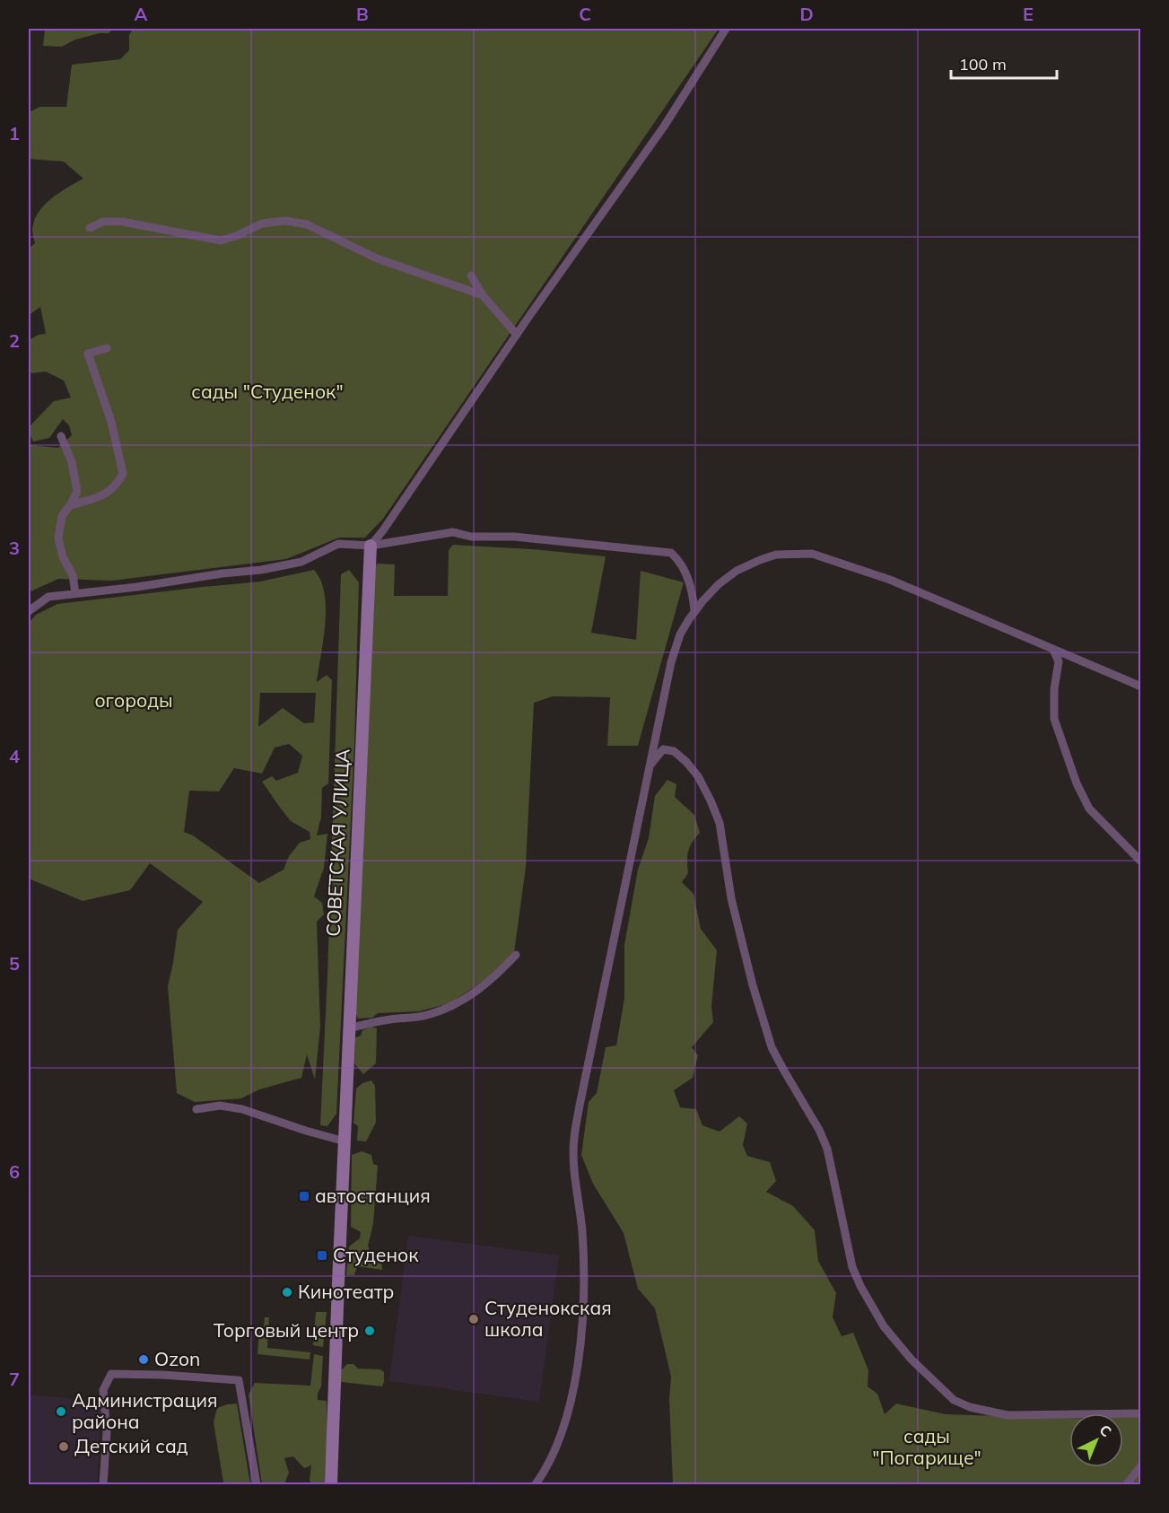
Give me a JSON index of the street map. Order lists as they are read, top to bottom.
{
  "streets": {
    "street": ["СОВЕТСКАЯ УЛИЦА"]
  },
  "parks": ["сады \"Студенок\"", "огороды", "сады \"Погарище\""],
  "places": {
    "transit": ["автостанция", "Студенок"],
    "other": [
      "Кинотеатр",
      "Студенокская школа",
      "Торговый центр",
      "Ozon",
      "Администрация района",
      "Детский сад"
    ]
  },
  "scale_bar": "100 m",
  "north": "top right",
  "grid": {
    "columns": [
      "A",
      "B",
      "C",
      "D",
      "E"
    ],
    "rows": [
      "1",
      "2",
      "3",
      "4",
      "5",
      "6",
      "7"
    ]
  }
}
